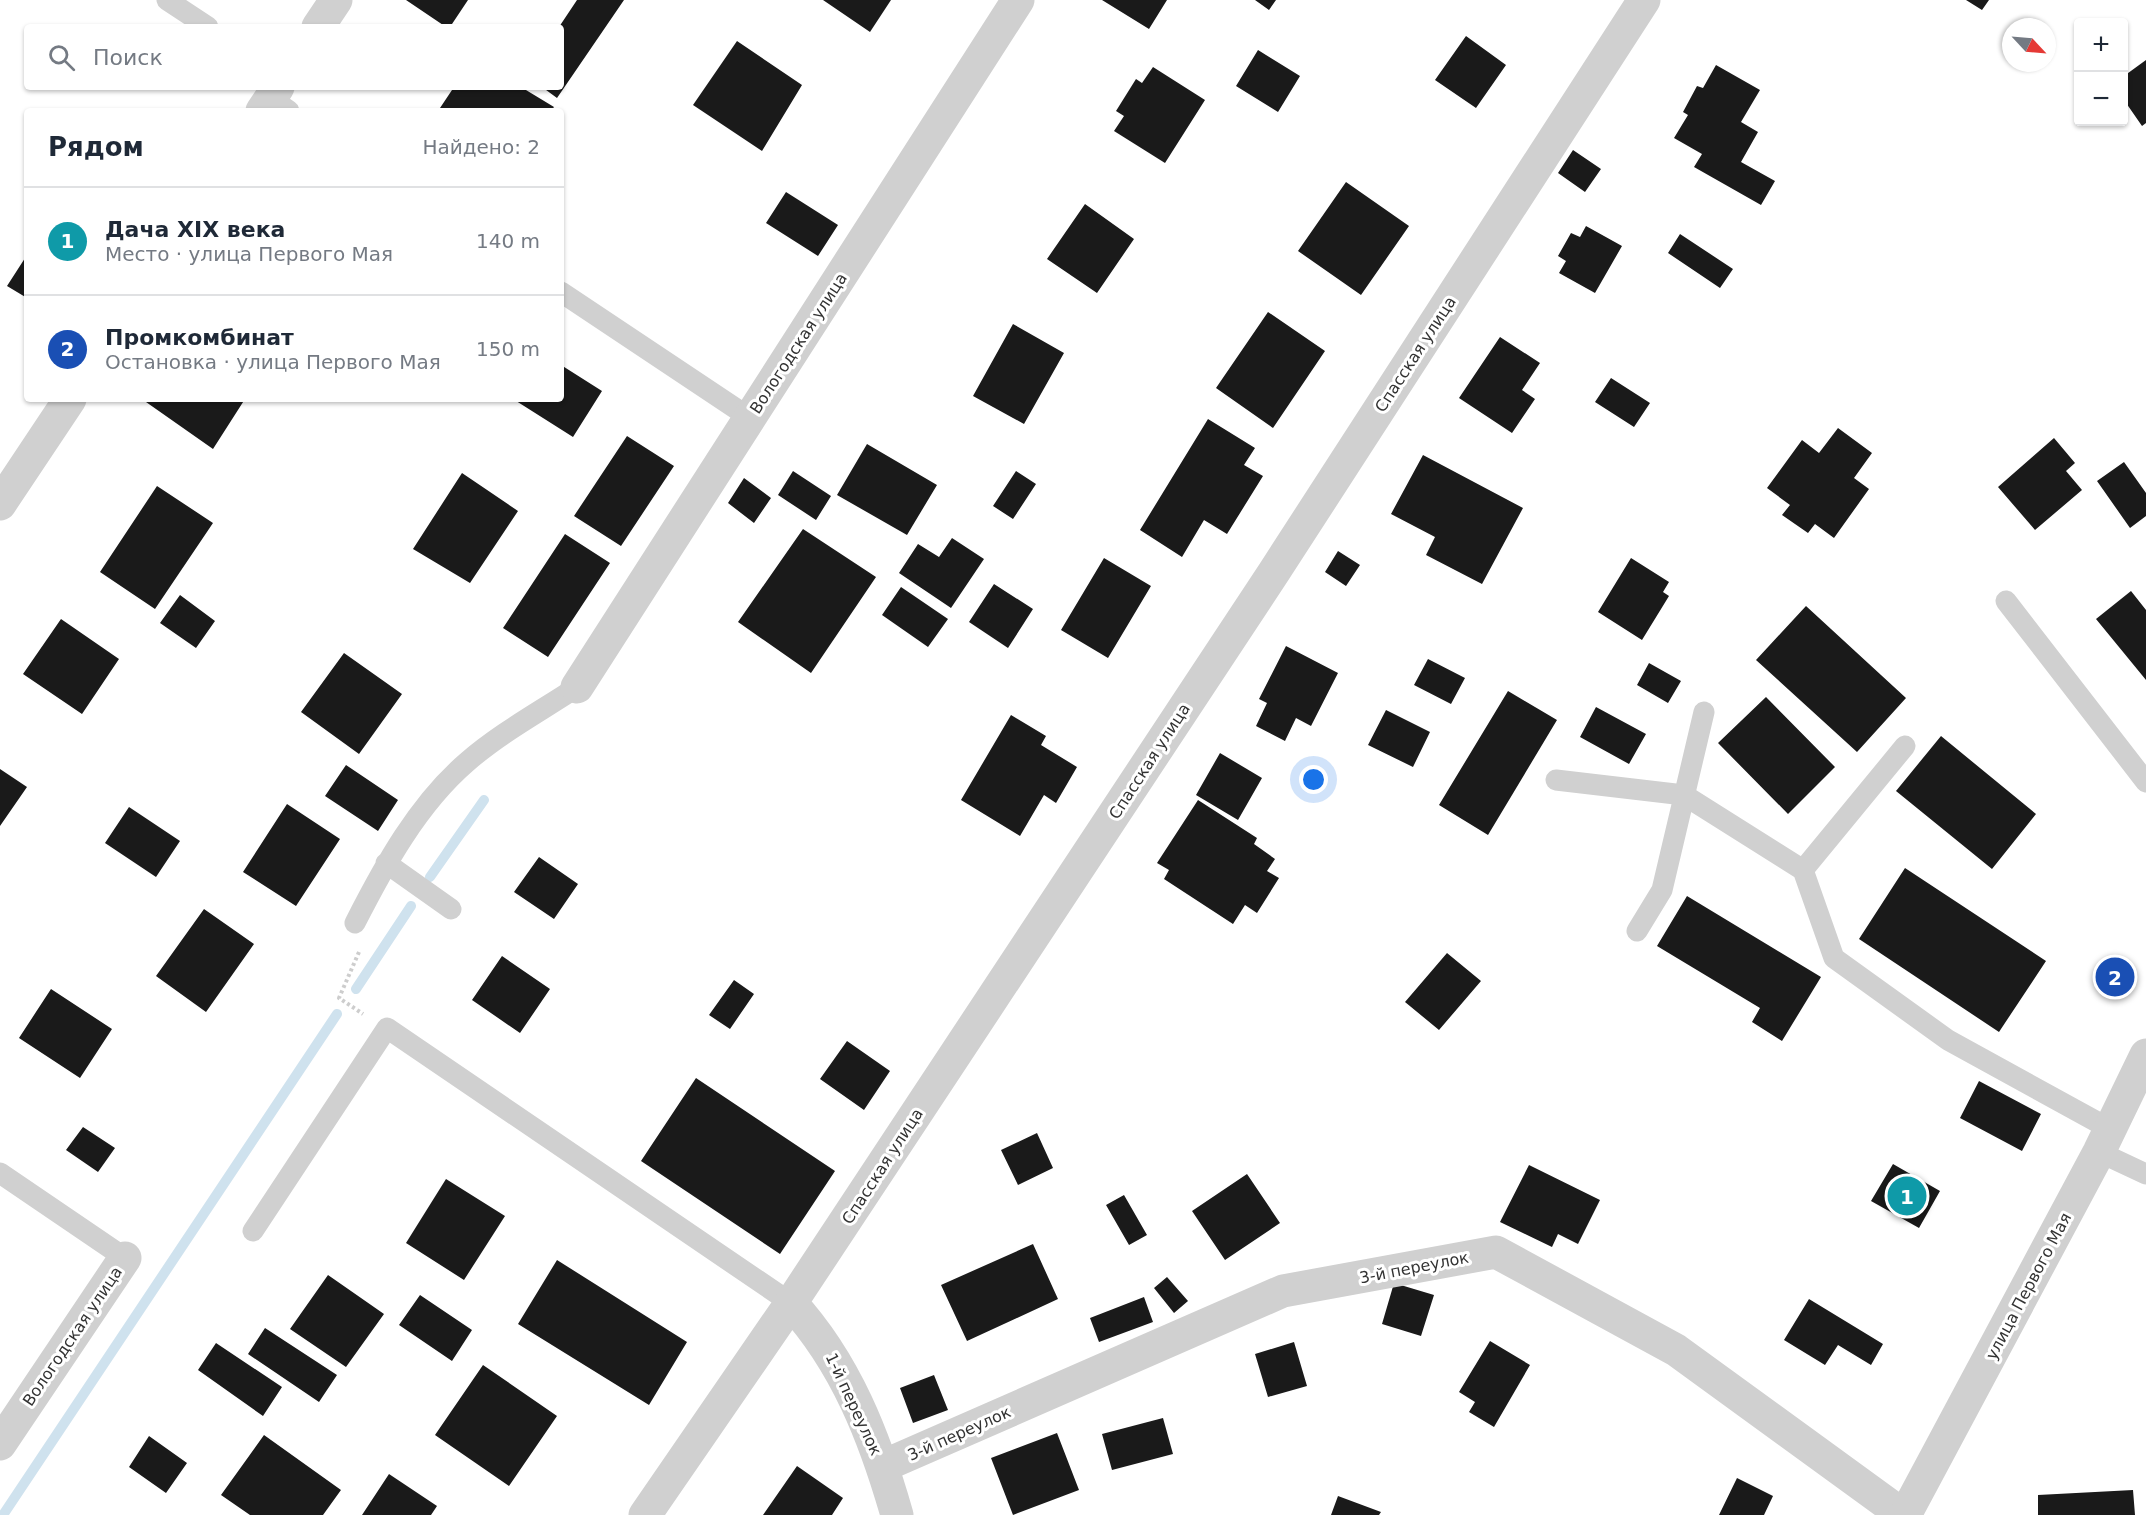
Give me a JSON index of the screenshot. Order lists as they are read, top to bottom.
{
  "streets": {
    "street": [
      "Вологодская улица",
      "Спасская улица",
      "3-й переулок",
      "улица Первого Мая",
      "1-й переулок"
    ]
  },
  "crossings": [
    ["Спасская улица", "1-й переулок"],
    ["3-й переулок", "улица Первого Мая"],
    ["3-й переулок", "1-й переулок"]
  ],
  "north": "bottom right",
  "page": {
    "map_buttons": ["+", "−"],
    "search": "Поиск",
    "heading": ["Рядом", "Найдено: 2"],
    "list": [
      {
        "mark": "1",
        "name": "Дача XIX века",
        "note": "Место · улица Первого Мая",
        "value": "140 m"
      },
      {
        "mark": "2",
        "name": "Промкомбинат",
        "note": "Остановка · улица Первого Мая",
        "value": "150 m"
      }
    ],
    "pins": ["2", "1"]
  }
}
